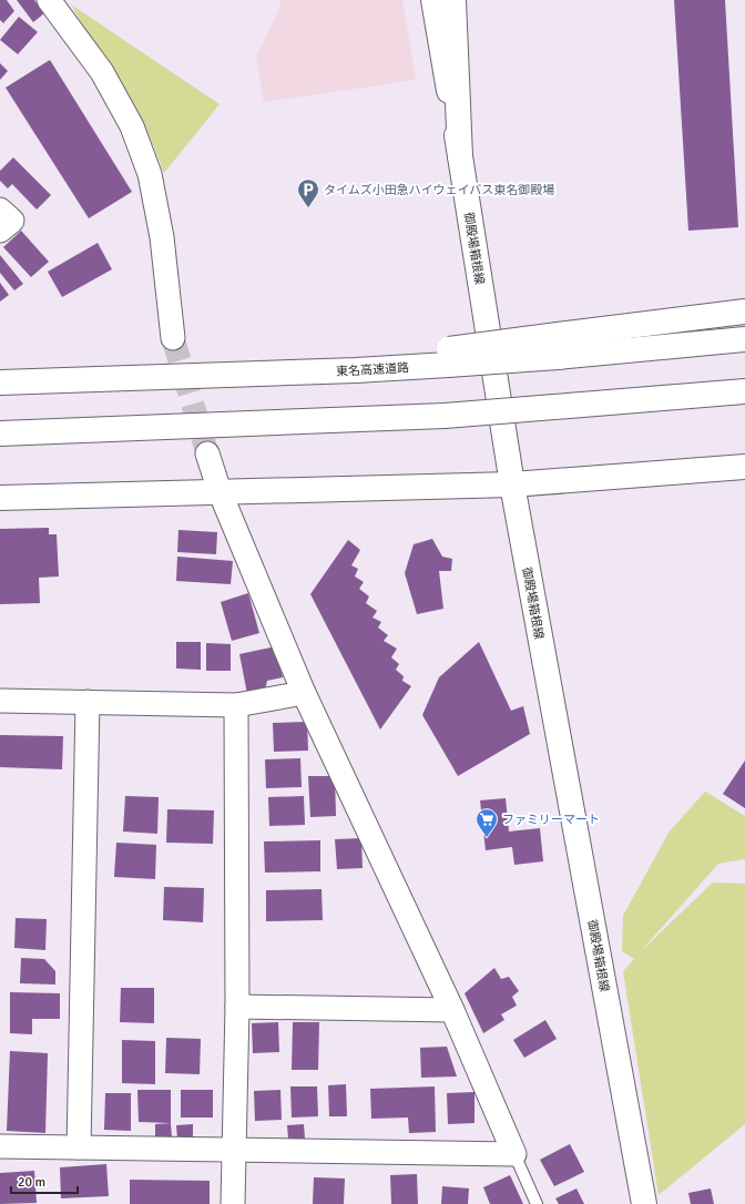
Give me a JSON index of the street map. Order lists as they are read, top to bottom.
{
  "streets": {
    "main road": ["御殿場箱根線", "東名高速道路"]
  },
  "places": {
    "parking": ["タイムズ小田急ハイウェイバス東名御殿場"],
    "supermarket": ["ファミリーマート"]
  },
  "scale_bar": "20 m"
}
